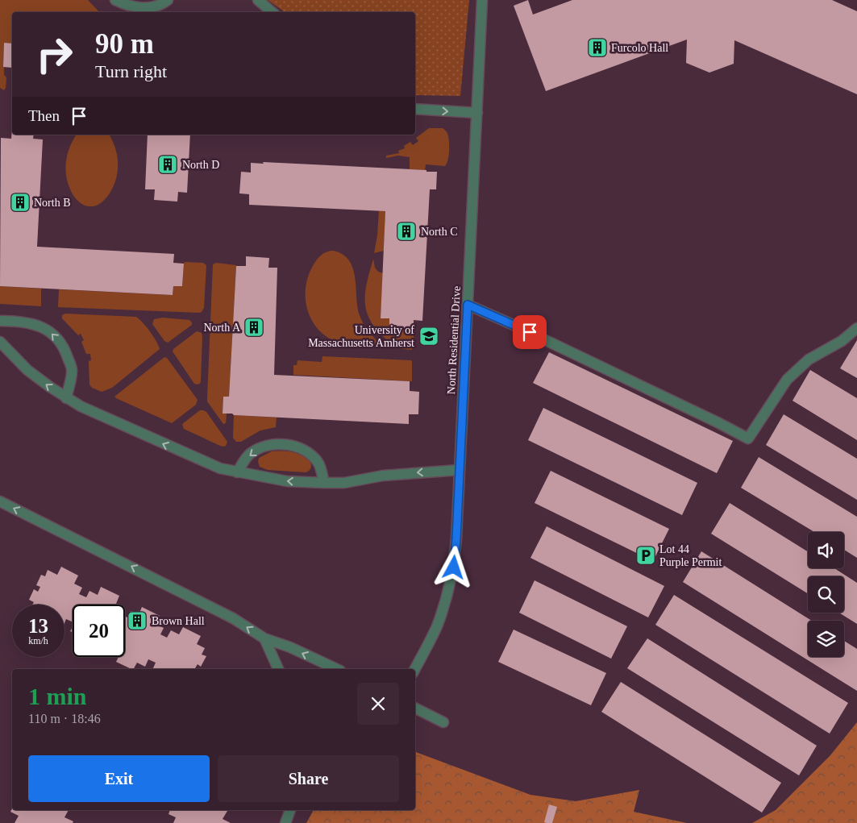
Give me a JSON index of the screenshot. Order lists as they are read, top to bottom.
{
  "streets": {
    "lane": ["North Residential Drive"]
  },
  "places": {
    "building": [
      "Furcolo Hall",
      "North D",
      "North B",
      "North C",
      "North A",
      "Brown Hall"
    ],
    "school or university": ["University of Massachusetts Amherst"],
    "parking": ["Lot 44 Purple Permit"]
  },
  "page": {
    "turn": ["90 m", "Turn right"],
    "then": "Then",
    "speed": "13 km/h",
    "limit": "20",
    "heading": ["1 min", "110 m · 18:46"],
    "buttons": ["Exit", "Share"]
  }
}
